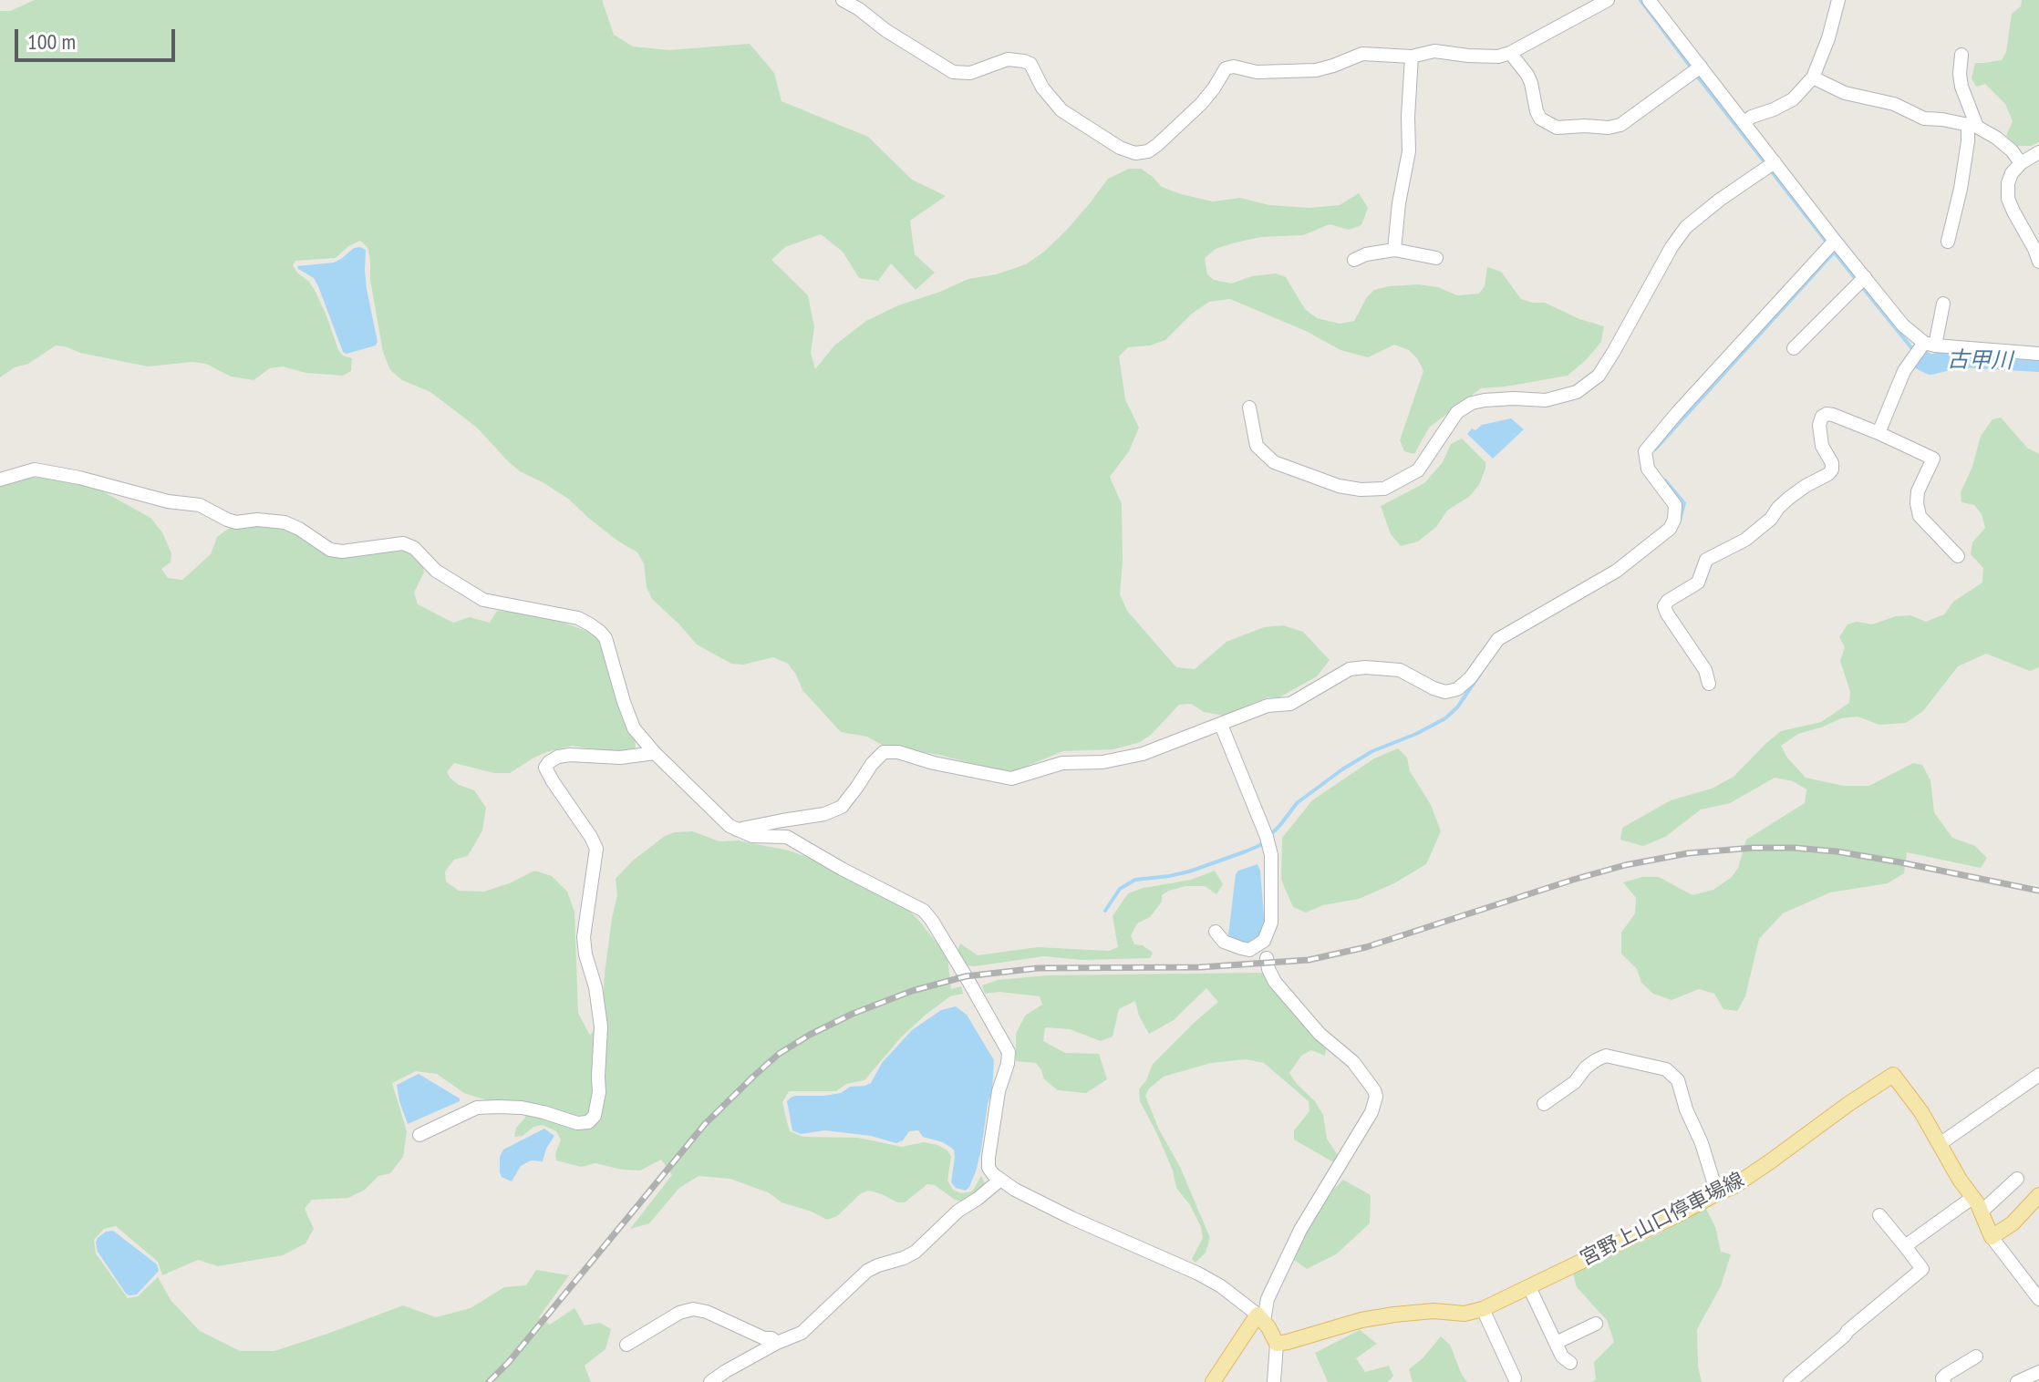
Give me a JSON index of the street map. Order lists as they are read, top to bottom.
{
  "streets": {
    "main road": ["宮野上山口停車場線"]
  },
  "water": ["古甲川"],
  "scale_bar": "100 m"
}
